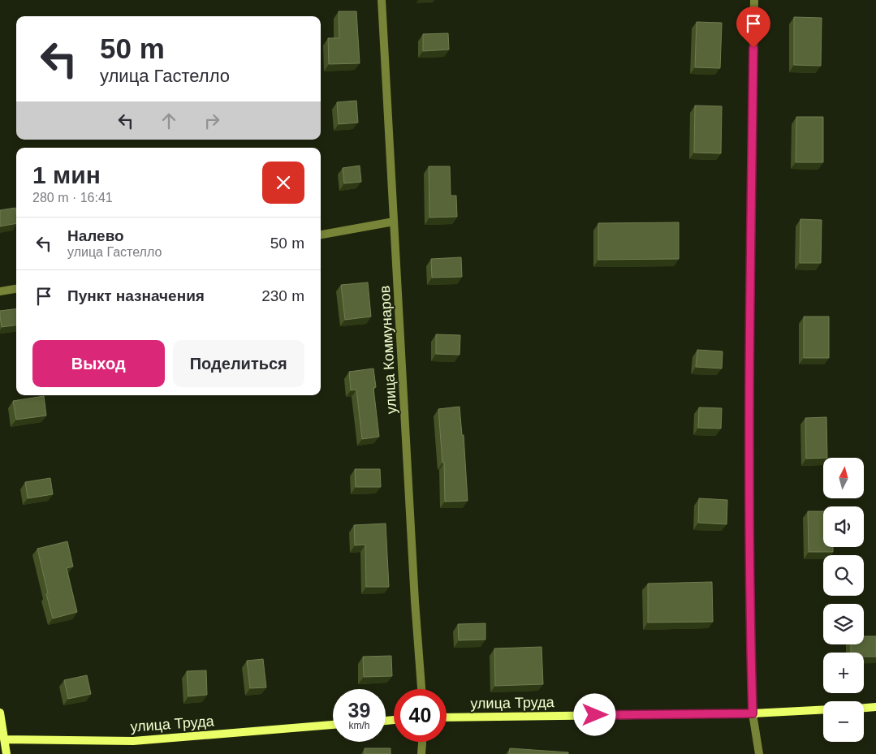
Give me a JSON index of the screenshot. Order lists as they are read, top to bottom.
{
  "streets": {
    "street": ["улица Коммунаров", "улица Труда"]
  },
  "north": "top",
  "page": {
    "turn": ["50 m", "улица Гастелло"],
    "heading": ["1 мин", "280 m · 16:41"],
    "list": [
      {
        "name": "Налево",
        "note": "улица Гастелло",
        "value": "50 m"
      },
      {
        "name": "Пункт назначения",
        "value": "230 m"
      }
    ],
    "buttons": ["Выход", "Поделиться"],
    "map_buttons": ["+", "−"],
    "speed": "39 km/h",
    "limit": "40"
  }
}
